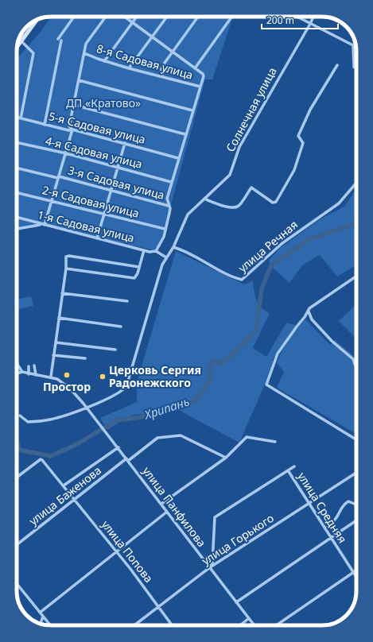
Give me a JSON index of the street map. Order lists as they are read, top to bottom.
{
  "streets": {
    "street": [
      "8-я Садовая улица",
      "Солнечная улица",
      "5-я Садовая улица",
      "4-я Садовая улица",
      "3-я Садовая улица",
      "2-я Садовая улица",
      "1-я Садовая улица",
      "улица Речная",
      "улица Баженова",
      "улица Панфилова",
      "улица Средняя",
      "улица Горького",
      "улица Попова"
    ]
  },
  "crossings": [
    ["Солнечная улица", "улица Речная"],
    ["Солнечная улица", "улица Панфилова"],
    ["улица Баженова", "улица Панфилова"],
    ["улица Баженова", "улица Попова"],
    ["улица Панфилова", "улица Горького"],
    ["улица Средняя", "улица Горького"],
    ["улица Горького", "улица Попова"]
  ],
  "water": ["Хрипань"],
  "parks": ["ДП «Кратово»"],
  "places": ["Простор", "Церковь Сергия Радонежского"],
  "scale_bar": "200 m"
}
